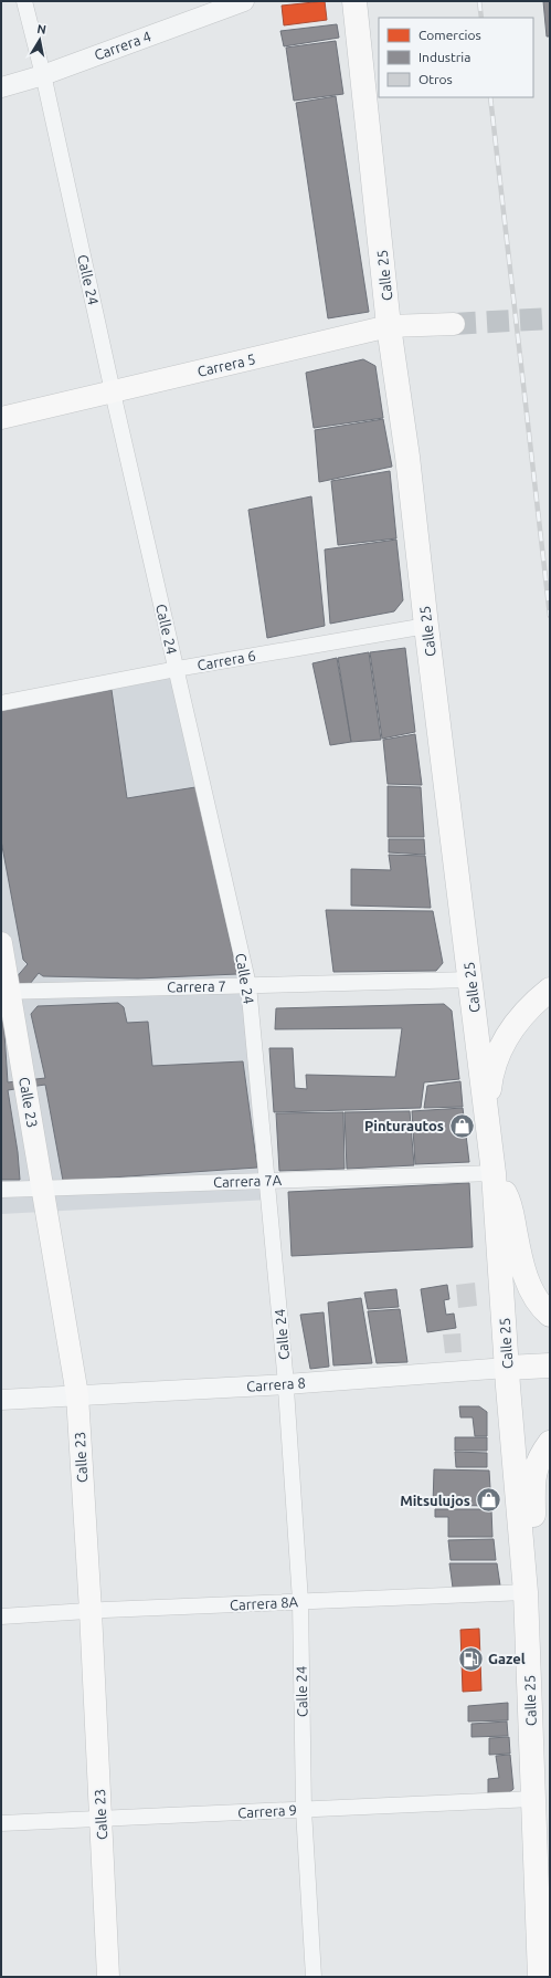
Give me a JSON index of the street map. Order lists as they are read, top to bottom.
{
  "streets": {
    "main road": [
      "Calle 25",
      "Carrera 5",
      "Calle 23",
      "Carrera 8"
    ],
    "street": [
      "Carrera 4",
      "Calle 24",
      "Carrera 6",
      "Carrera 7",
      "Carrera 7A",
      "Carrera 8A",
      "Carrera 9"
    ]
  },
  "crossings": [
    ["Carrera 4", "Calle 24"],
    ["Calle 25", "Carrera 5"],
    ["Calle 25", "Carrera 6"],
    ["Calle 25", "Carrera 7"],
    ["Calle 25", "Carrera 7A"],
    ["Calle 25", "Carrera 8"],
    ["Calle 25", "Carrera 8A"],
    ["Calle 25", "Carrera 9"],
    ["Calle 24", "Carrera 5"],
    ["Calle 24", "Carrera 6"],
    ["Calle 24", "Carrera 7"],
    ["Calle 24", "Carrera 7A"],
    ["Calle 24", "Carrera 8"],
    ["Calle 24", "Carrera 8A"],
    ["Calle 24", "Carrera 9"],
    ["Carrera 7", "Calle 23"],
    ["Calle 23", "Carrera 7A"],
    ["Calle 23", "Carrera 8"],
    ["Calle 23", "Carrera 8A"],
    ["Calle 23", "Carrera 9"]
  ],
  "places": {
    "shop": ["Pinturautos", "Mitsulujos"],
    "fuel station": ["Gazel"]
  },
  "legend": ["Comercios", "Industria", "Otros"],
  "north": "top"
}
